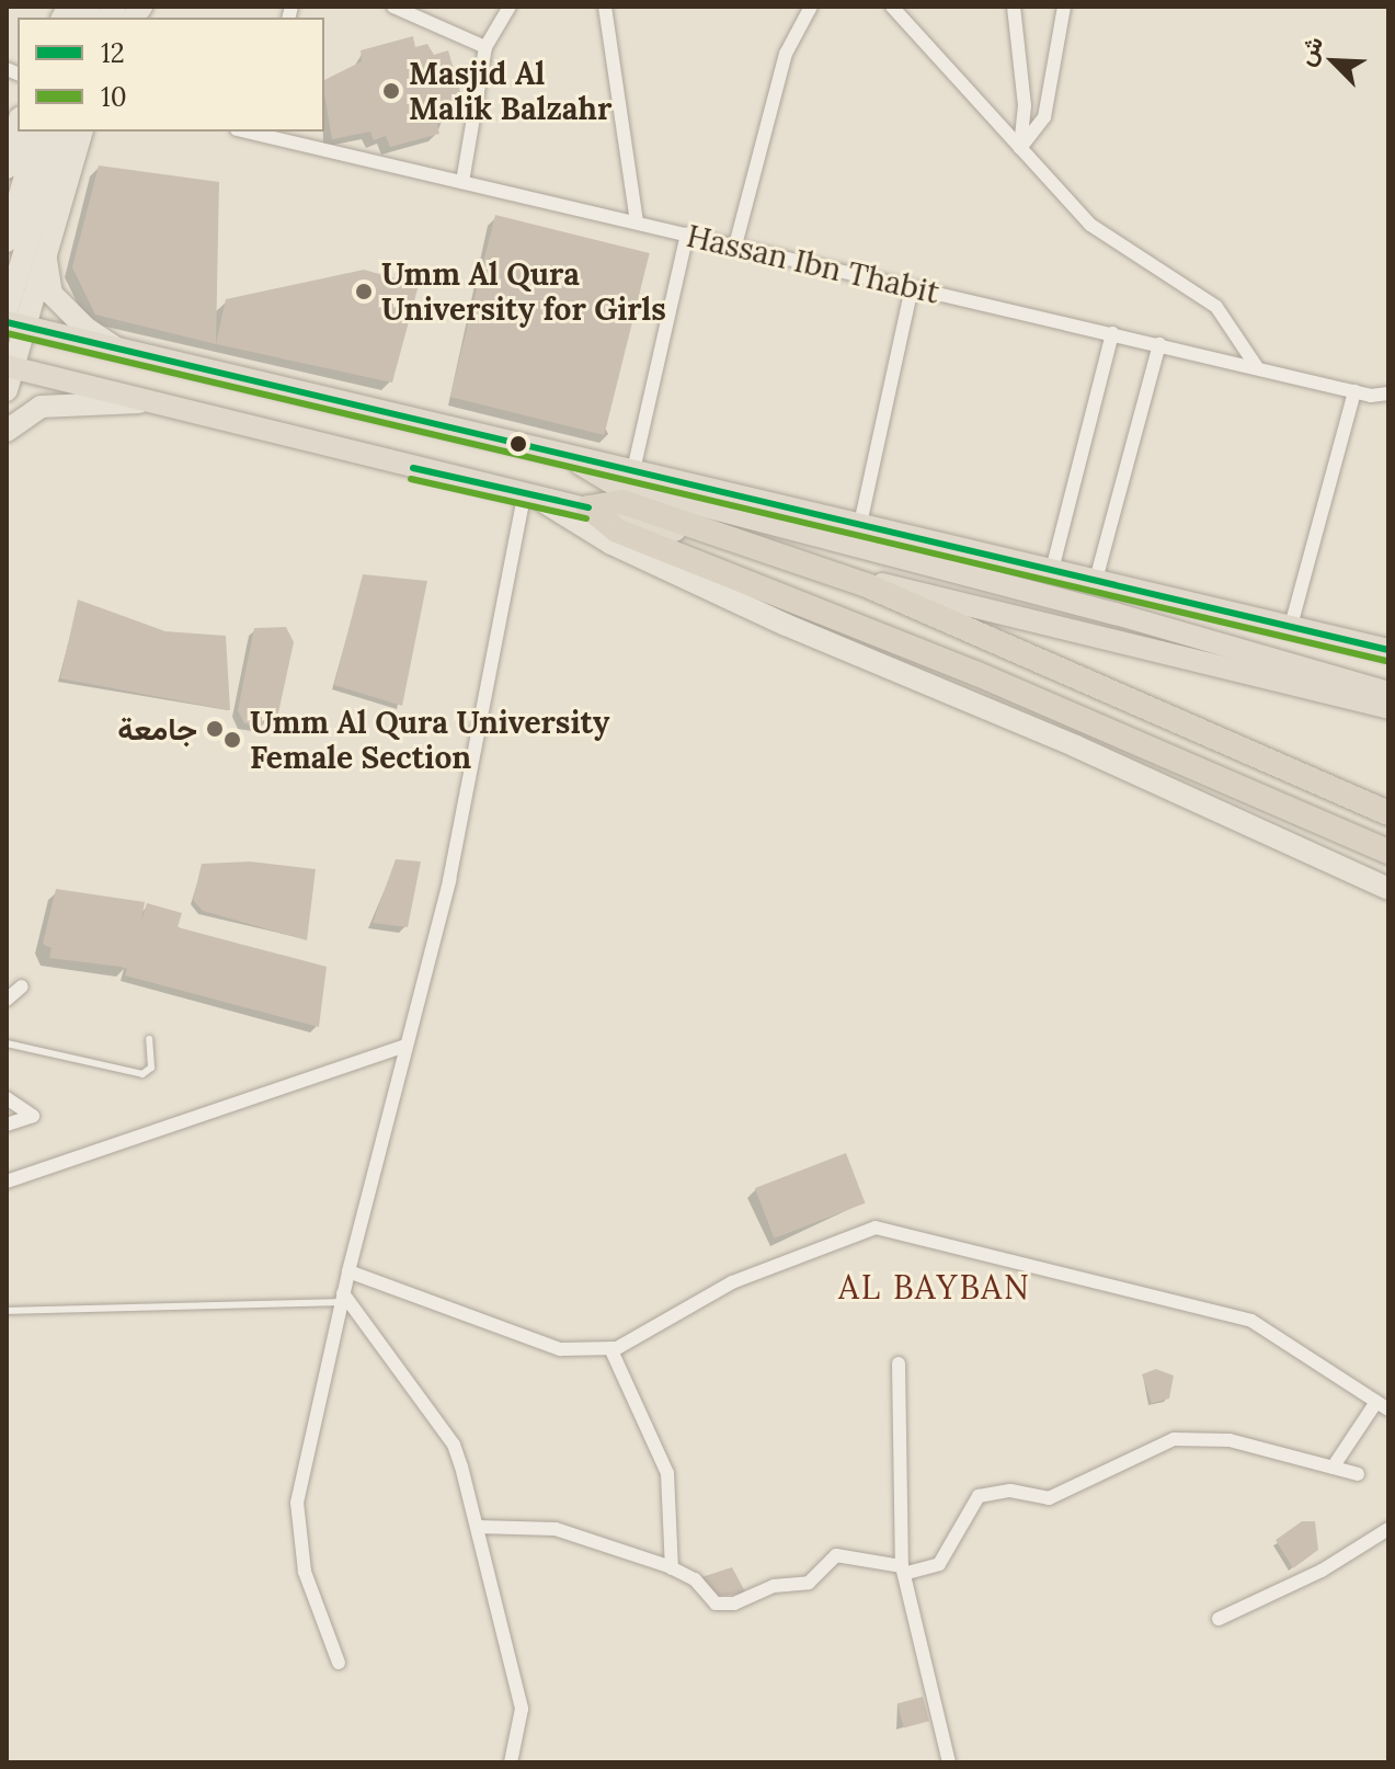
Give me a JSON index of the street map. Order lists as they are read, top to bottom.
{
  "streets": {
    "street": ["Hassan Ibn Thabit"]
  },
  "districts": ["AL BAYBAN"],
  "places": [
    "Masjid Al Malik Balzahr",
    "Umm Al Qura University for Girls",
    "جامعة",
    "Umm Al Qura University Female Section"
  ],
  "lines": ["transit line 12", "transit line 10"],
  "legend": ["12", "10"],
  "north": "top left"
}
